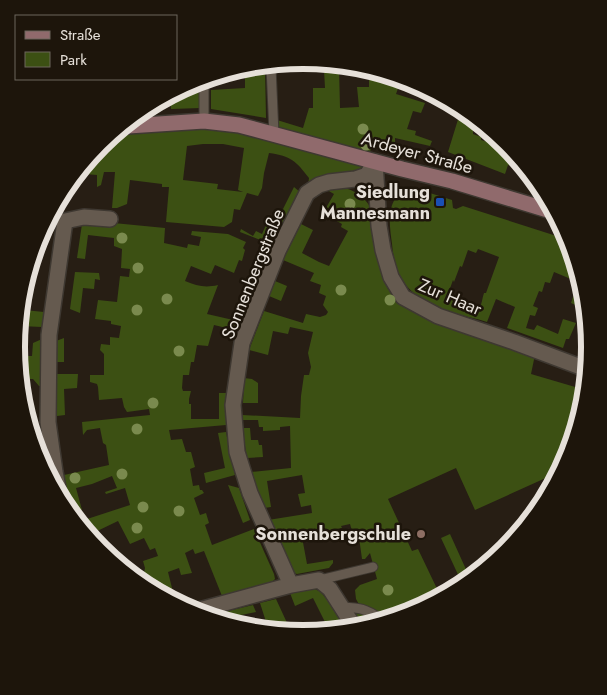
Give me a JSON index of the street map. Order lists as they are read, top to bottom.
{
  "streets": {
    "main road": ["Ardeyer Straße"],
    "street": ["Sonnenbergstraße", "Zur Haar"]
  },
  "crossings": [
    ["Ardeyer Straße", "Sonnenbergstraße"],
    ["Ardeyer Straße", "Zur Haar"],
    ["Sonnenbergstraße", "Zur Haar"]
  ],
  "places": {
    "transit": ["Siedlung Mannesmann"],
    "other": ["Sonnenbergschule"]
  },
  "legend": ["Straße", "Park"]
}
